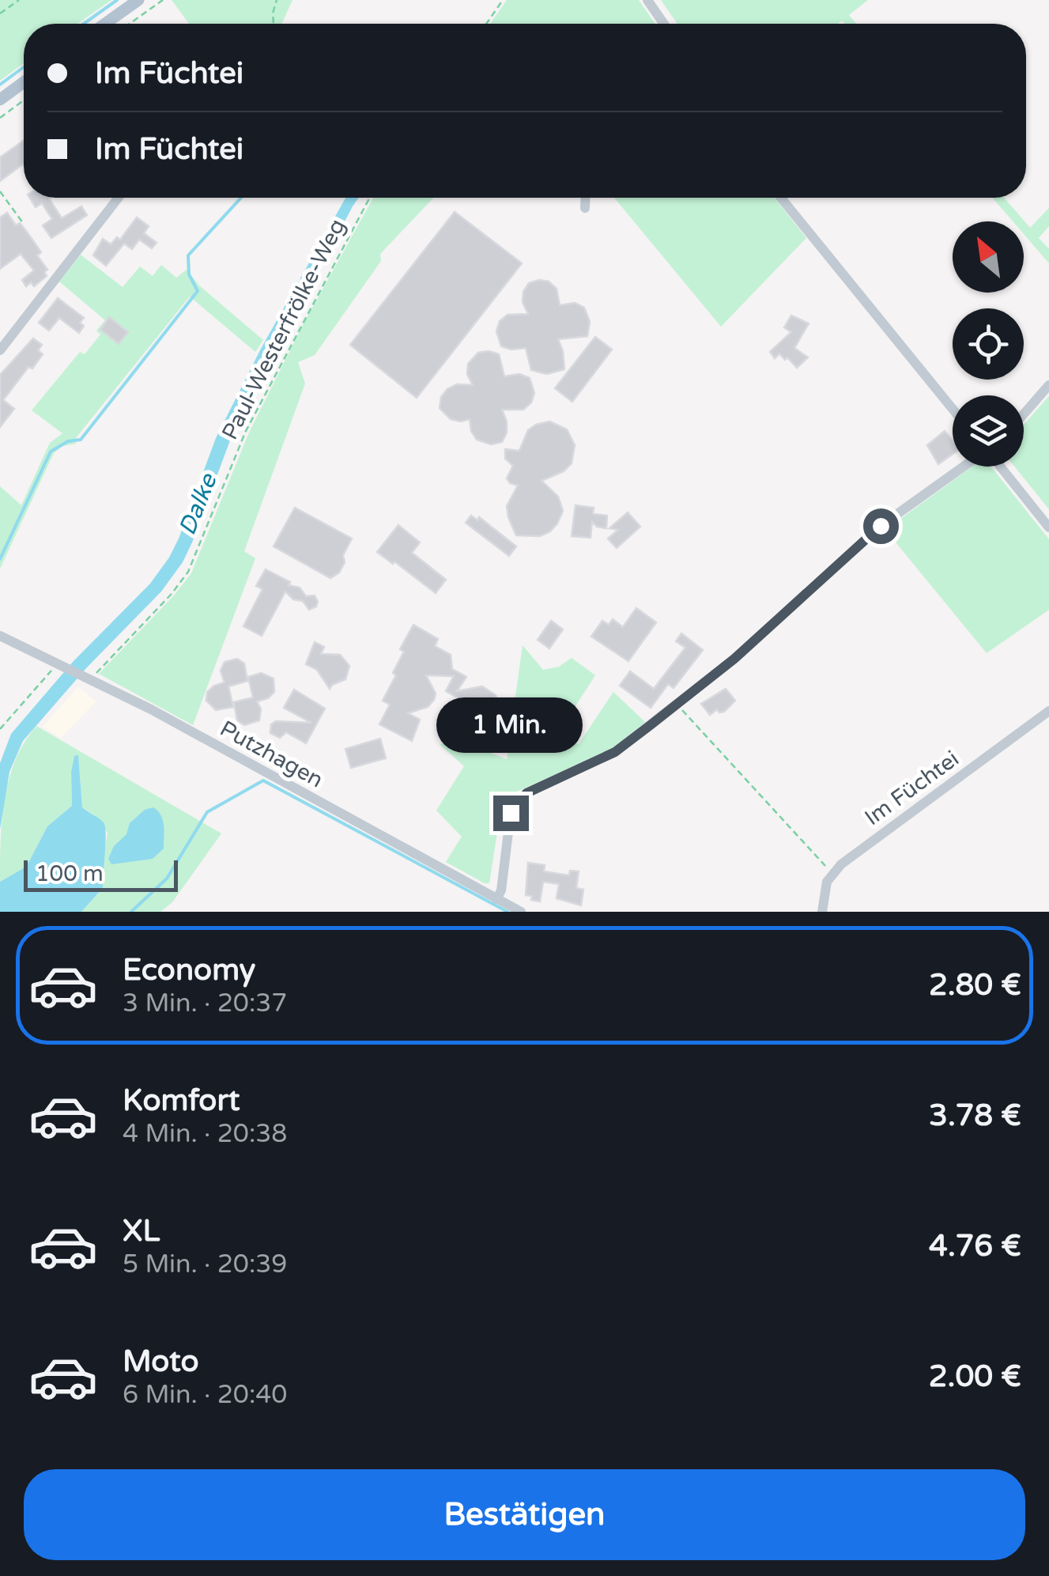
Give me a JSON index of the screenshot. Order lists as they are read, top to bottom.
{
  "streets": {
    "street": ["Putzhagen", "Im Füchtei"],
    "path": ["Paul-Westerfrölke-Weg"]
  },
  "crossings": [
    ["Paul-Westerfrölke-Weg", "Putzhagen"]
  ],
  "water": ["Dalke"],
  "scale_bar": "100 m",
  "north": "top left",
  "page": {
    "banner": ["Im Füchtei", "Im Füchtei"],
    "bubble": "1 Min.",
    "scale": "100 m",
    "list": [
      {
        "name": "Economy",
        "note": "3 Min. · 20:37",
        "value": "2.80 €"
      },
      {
        "name": "Komfort",
        "note": "4 Min. · 20:38",
        "value": "3.78 €"
      },
      {
        "name": "XL",
        "note": "5 Min. · 20:39",
        "value": "4.76 €"
      },
      {
        "name": "Moto",
        "note": "6 Min. · 20:40",
        "value": "2.00 €"
      }
    ],
    "buttons": "Bestätigen"
  }
}
